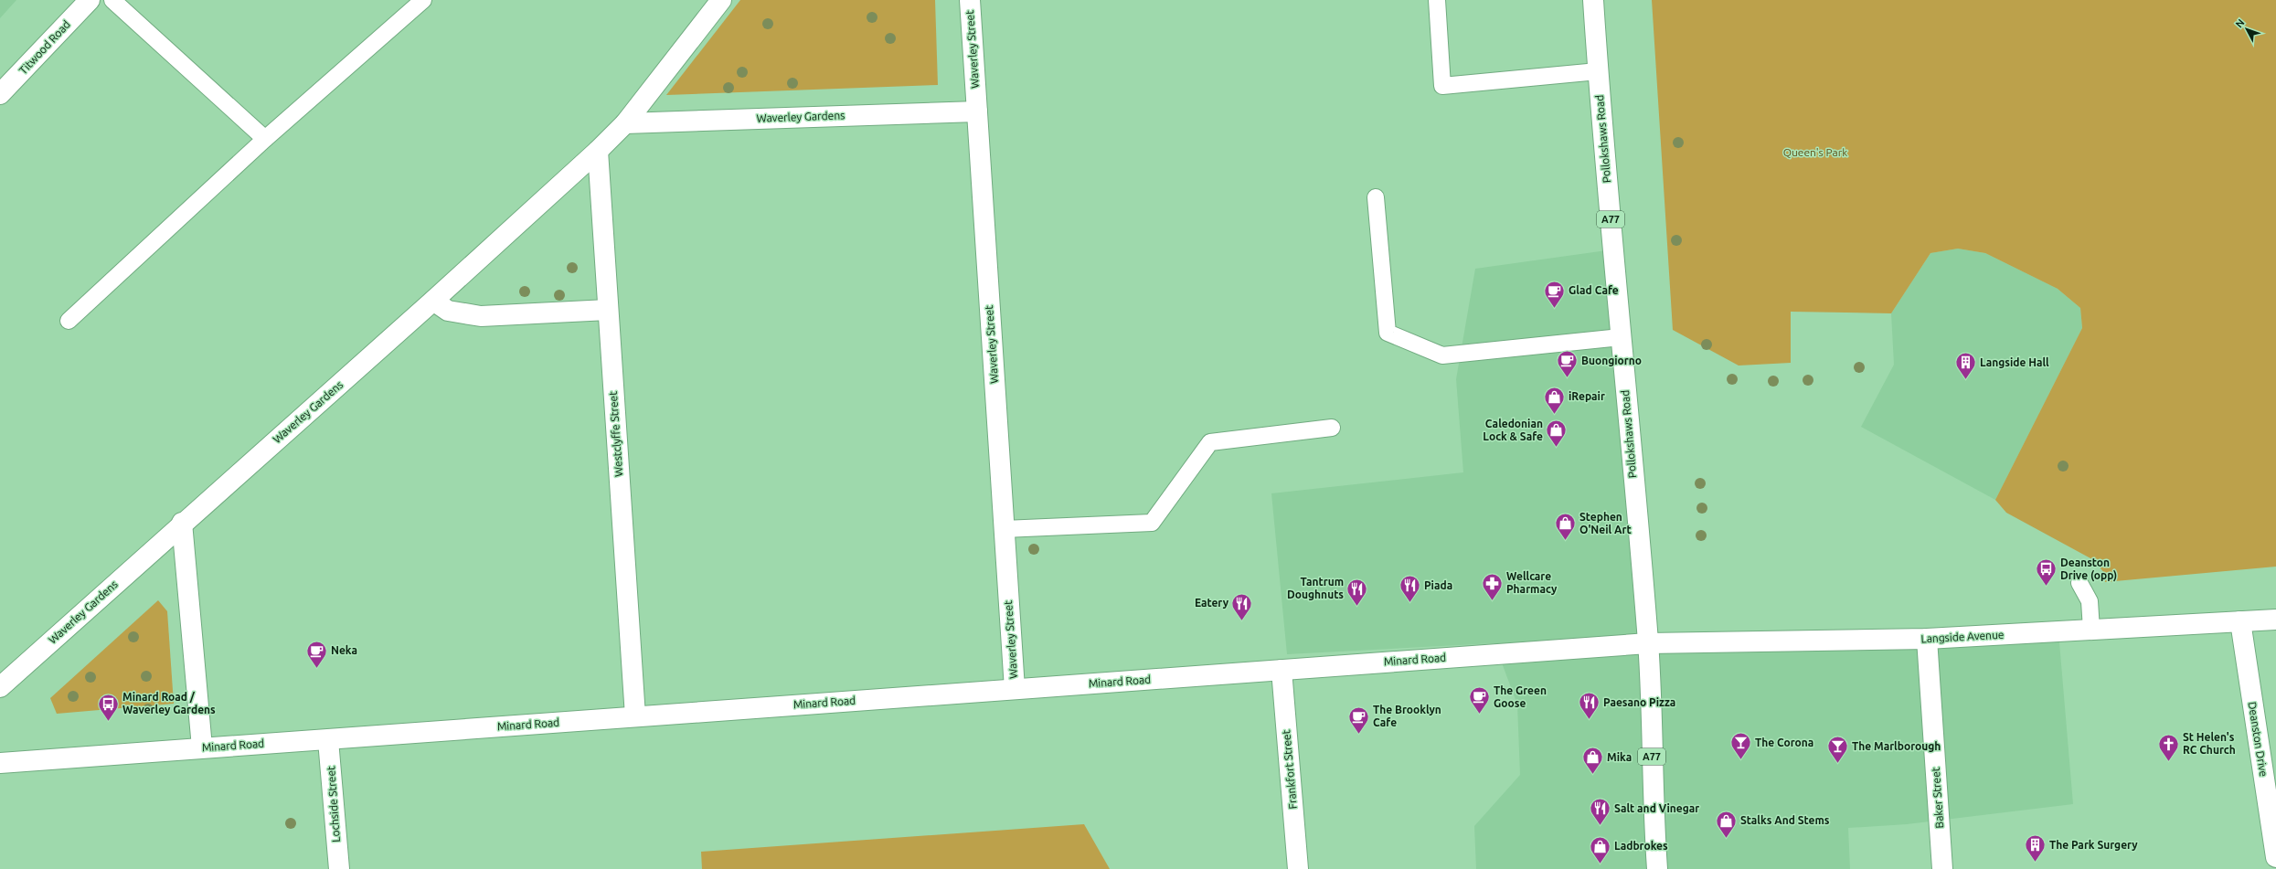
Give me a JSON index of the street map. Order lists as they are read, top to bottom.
{
  "streets": {
    "street": [
      "Titwood Road",
      "Waverley Street",
      "Waverley Gardens",
      "Pollokshaws Road",
      "A77",
      "Westclyffe Street",
      "Langside Avenue",
      "Minard Road",
      "Deanston Drive",
      "Frankfort Street",
      "Baker Street",
      "Lochside Street"
    ]
  },
  "crossings": [
    ["Waverley Street", "Waverley Gardens"],
    ["Waverley Street", "Minard Road"],
    ["Waverley Gardens", "Westclyffe Street"],
    ["Pollokshaws Road", "Langside Avenue"],
    ["Pollokshaws Road", "Minard Road"],
    ["Westclyffe Street", "Minard Road"],
    ["Langside Avenue", "Minard Road"],
    ["Langside Avenue", "Deanston Drive"],
    ["Langside Avenue", "Baker Street"],
    ["Minard Road", "Frankfort Street"],
    ["Minard Road", "Lochside Street"]
  ],
  "parks": ["Queen's Park"],
  "places": {
    "cafe": [
      "Glad Cafe",
      "Buongiorno",
      "Neka",
      "The Green Goose",
      "The Brooklyn Cafe"
    ],
    "building": ["Langside Hall", "The Park Surgery"],
    "shop": [
      "iRepair",
      "Caledonian Lock & Safe",
      "Stephen O'Neil Art",
      "Mika",
      "Stalks And Stems",
      "Ladbrokes"
    ],
    "bus stop": ["Deanston Drive (opp)", "Minard Road / Waverley Gardens"],
    "pharmacy": ["Wellcare Pharmacy"],
    "restaurant": [
      "Piada",
      "Tantrum Doughnuts",
      "Eatery",
      "Paesano Pizza",
      "Salt and Vinegar"
    ],
    "bar": ["The Corona", "The Marlborough"],
    "church": ["St Helen's RC Church"]
  },
  "north": "top left"
}
